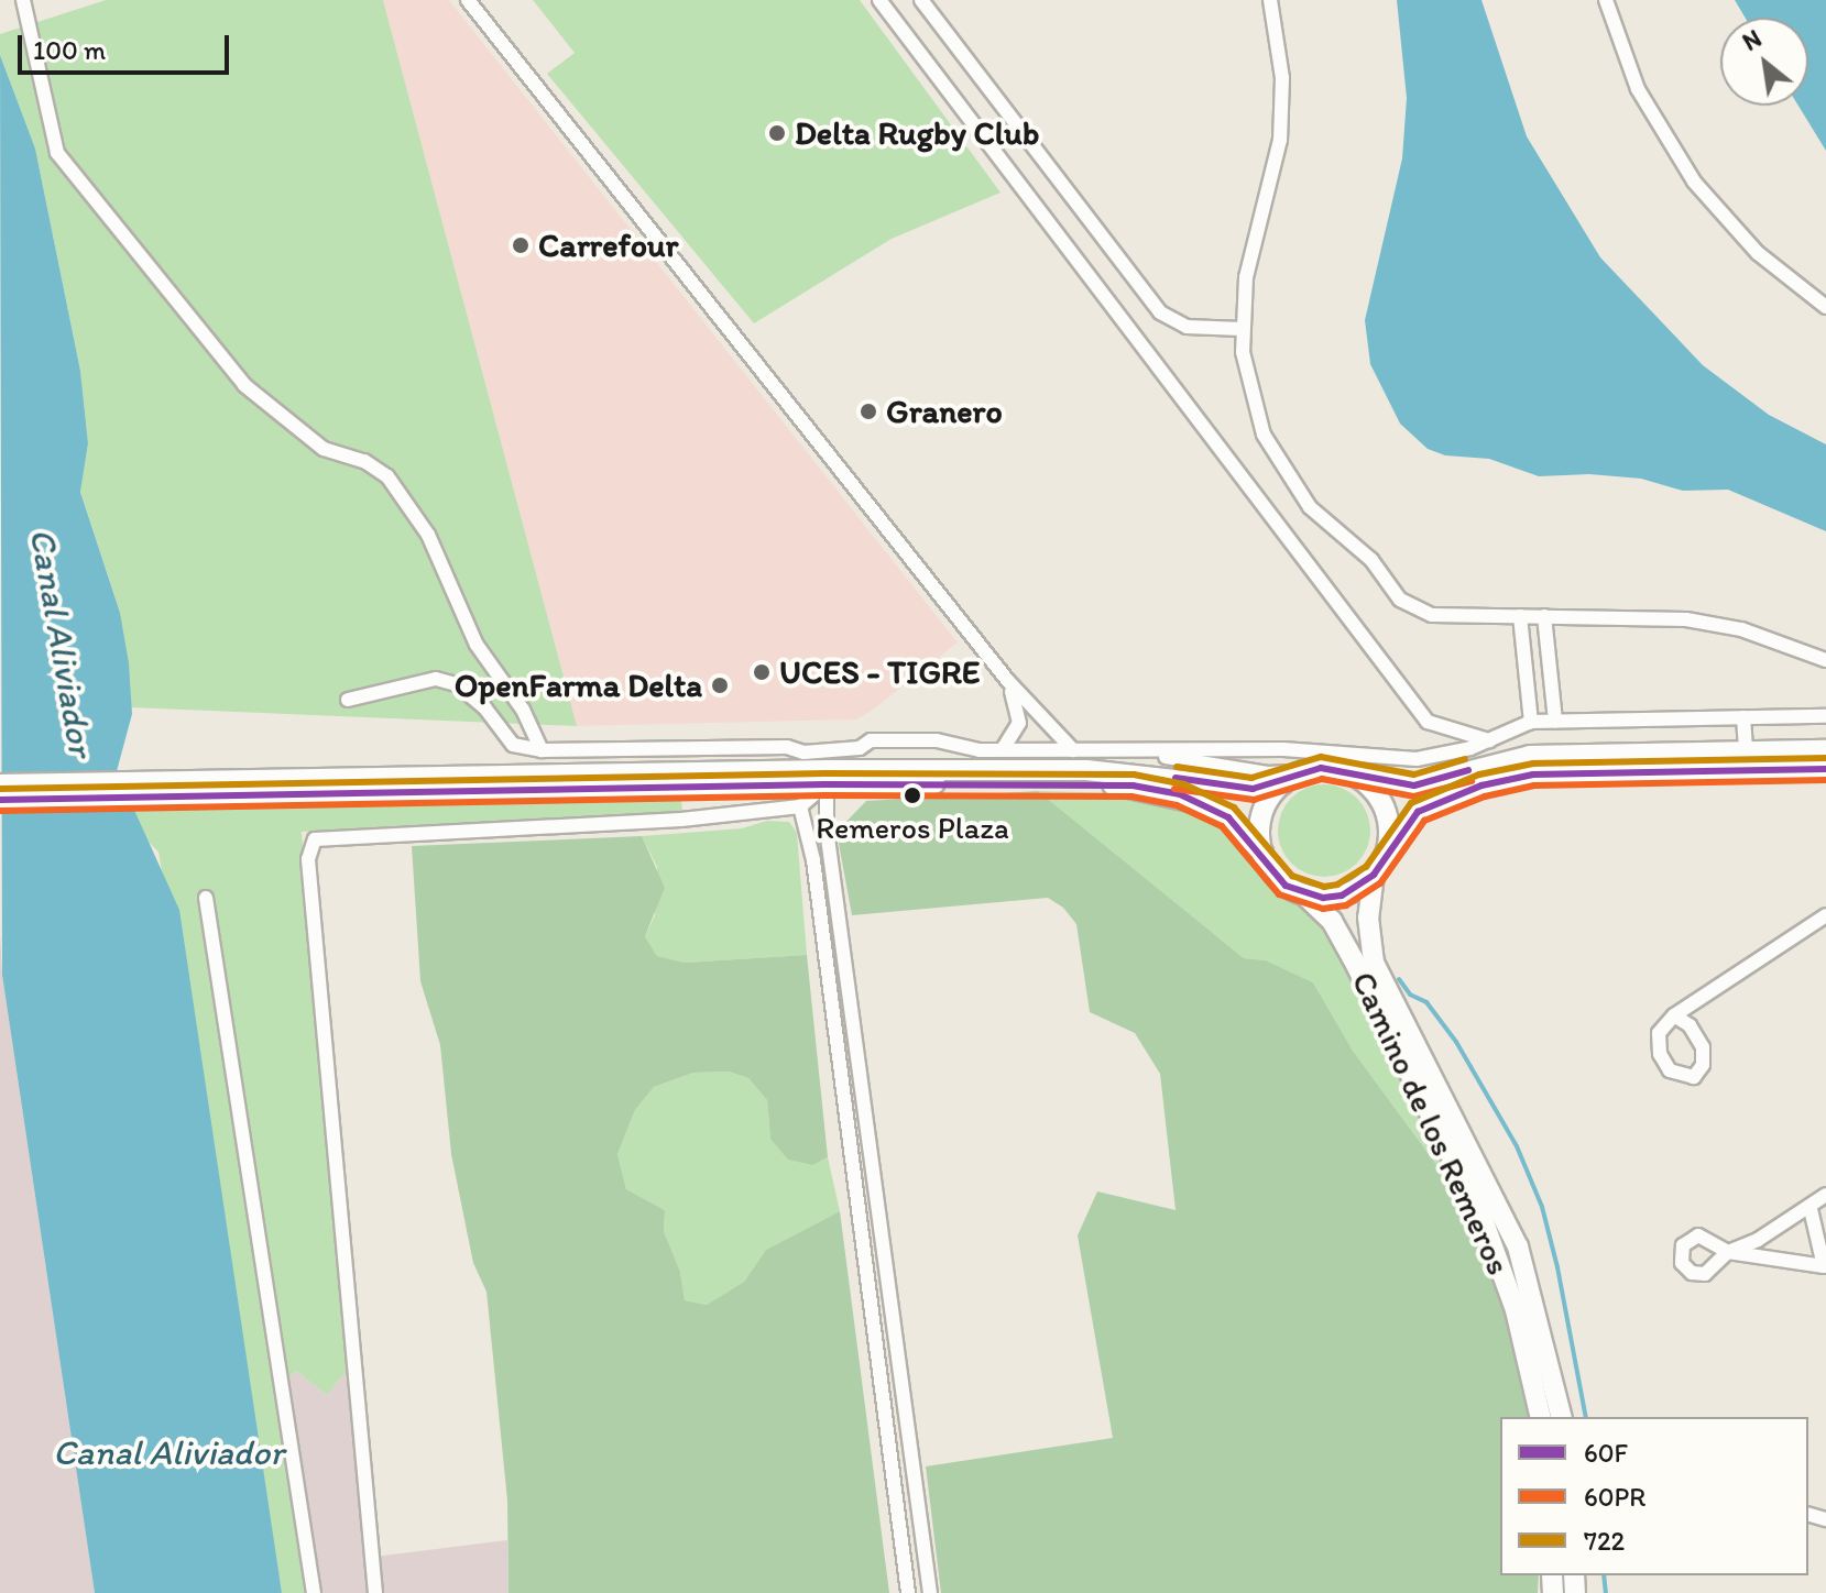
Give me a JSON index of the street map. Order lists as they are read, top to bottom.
{
  "streets": {
    "main road": ["Camino de los Remeros"]
  },
  "water": ["Canal Aliviador"],
  "places": [
    "Delta Rugby Club",
    "Carrefour",
    "Granero",
    "UCES - TIGRE",
    "OpenFarma Delta",
    "Remeros Plaza"
  ],
  "lines": ["transit line 722", "transit line 60F", "transit line 60PR"],
  "legend": ["60F", "60PR", "722"],
  "scale_bar": "100 m",
  "north": "top left"
}
